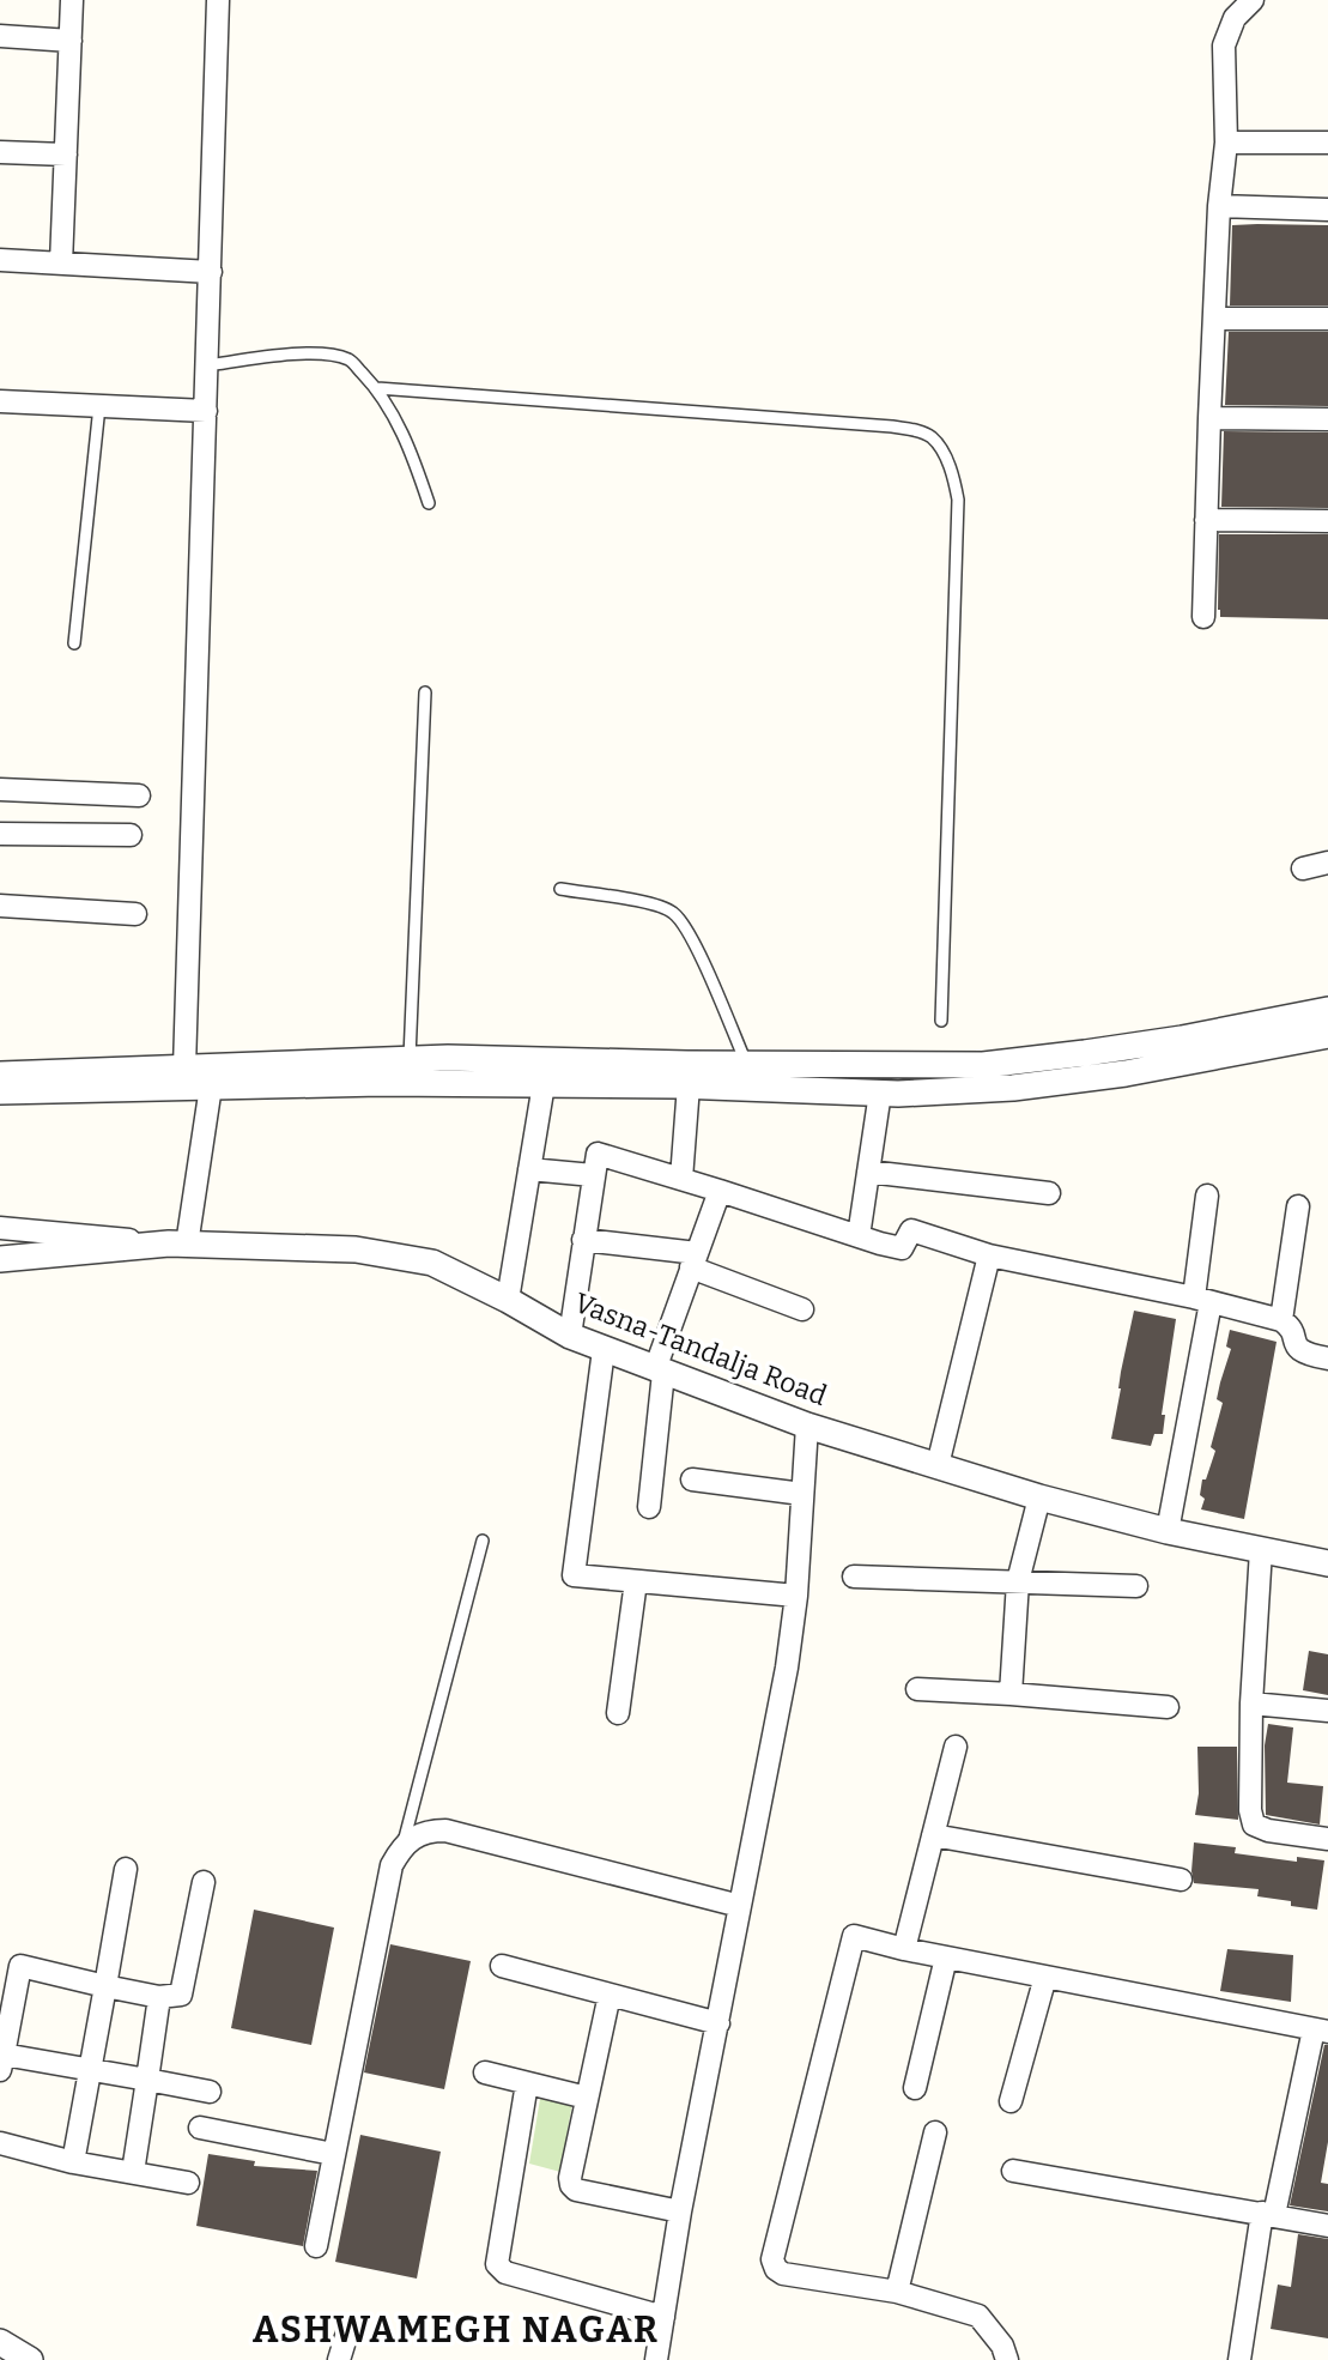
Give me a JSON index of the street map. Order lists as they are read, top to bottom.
{
  "streets": {
    "street": ["Vasna-Tandalja Road"]
  },
  "districts": ["ASHWAMEGH NAGAR"]
}
